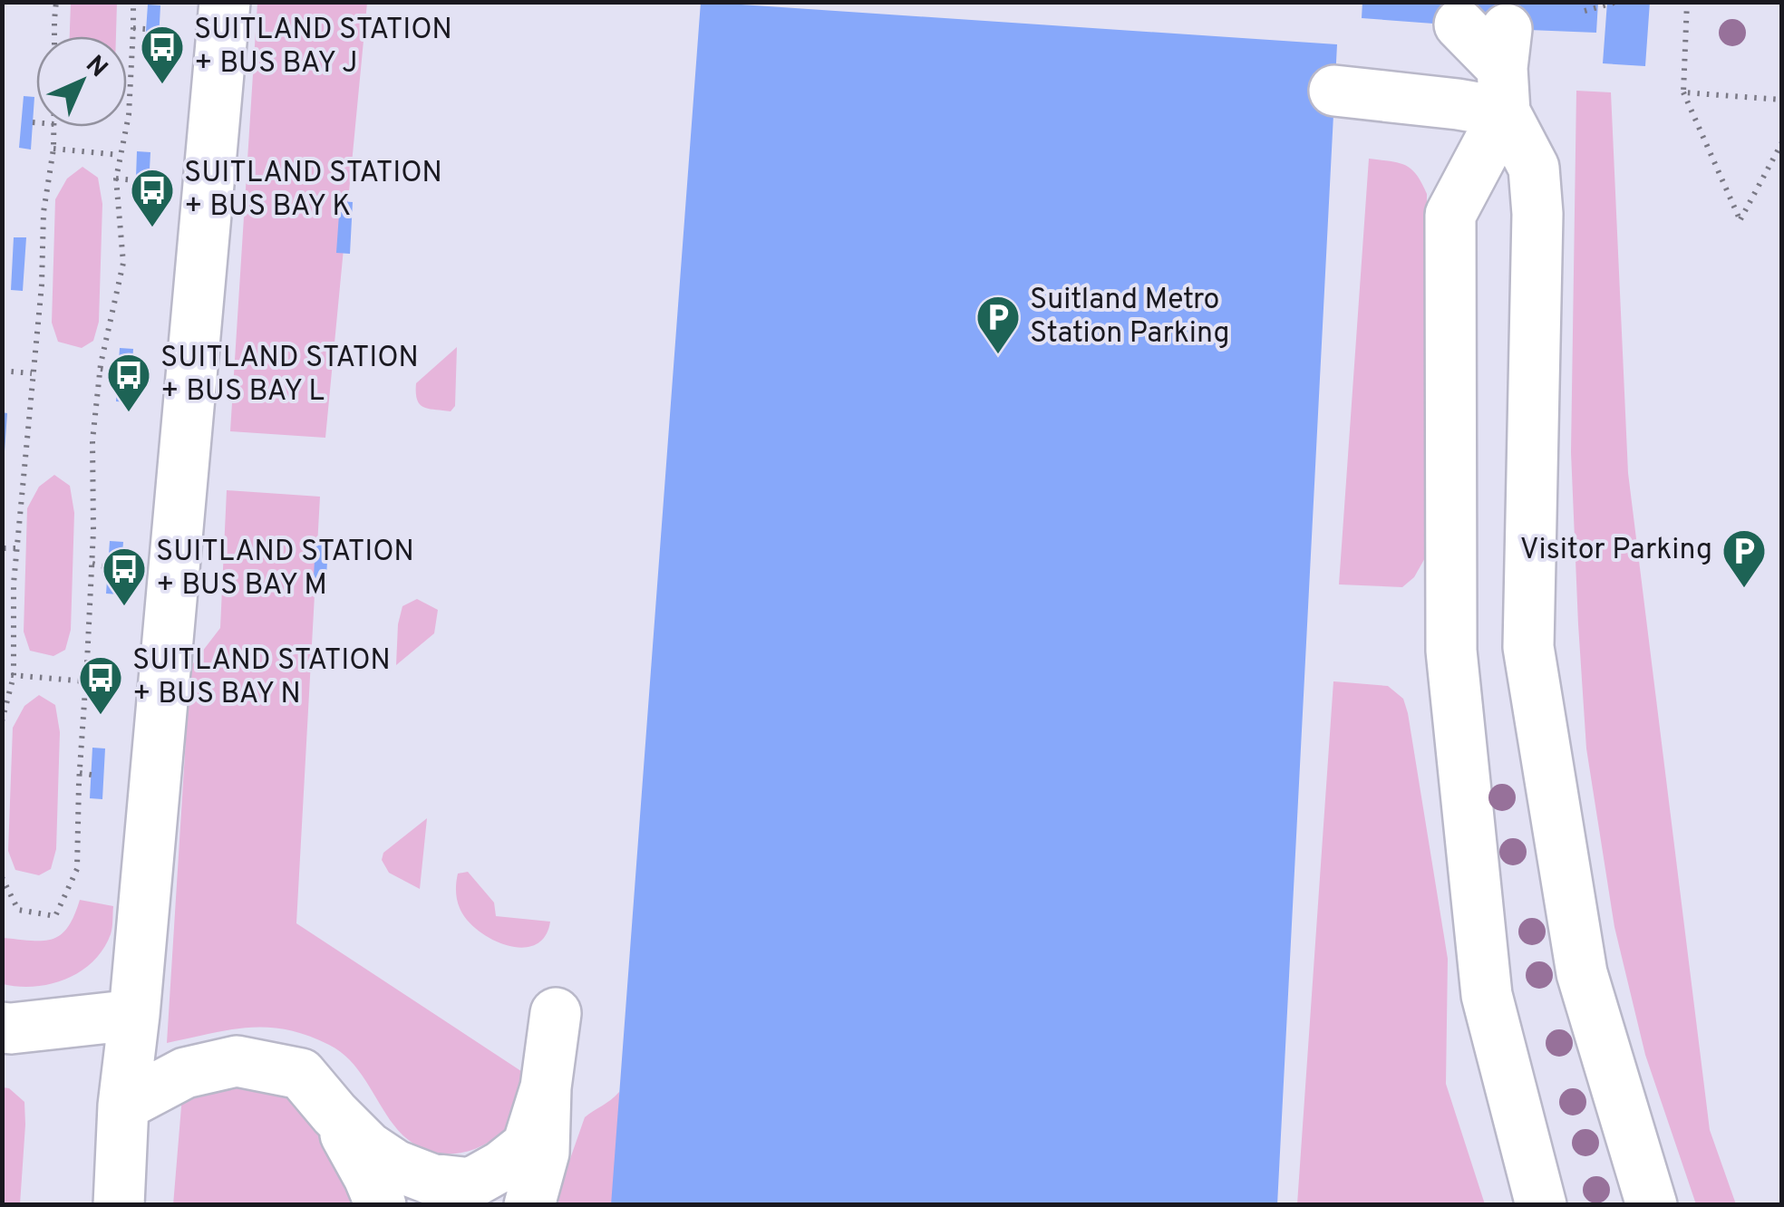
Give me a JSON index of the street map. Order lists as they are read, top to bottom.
{
  "places": {
    "bus stop": [
      "SUITLAND STATION + BUS BAY J",
      "SUITLAND STATION + BUS BAY K",
      "SUITLAND STATION + BUS BAY L",
      "SUITLAND STATION + BUS BAY M",
      "SUITLAND STATION + BUS BAY N"
    ],
    "parking": ["Suitland Metro Station Parking", "Visitor Parking"]
  },
  "north": "top right"
}
